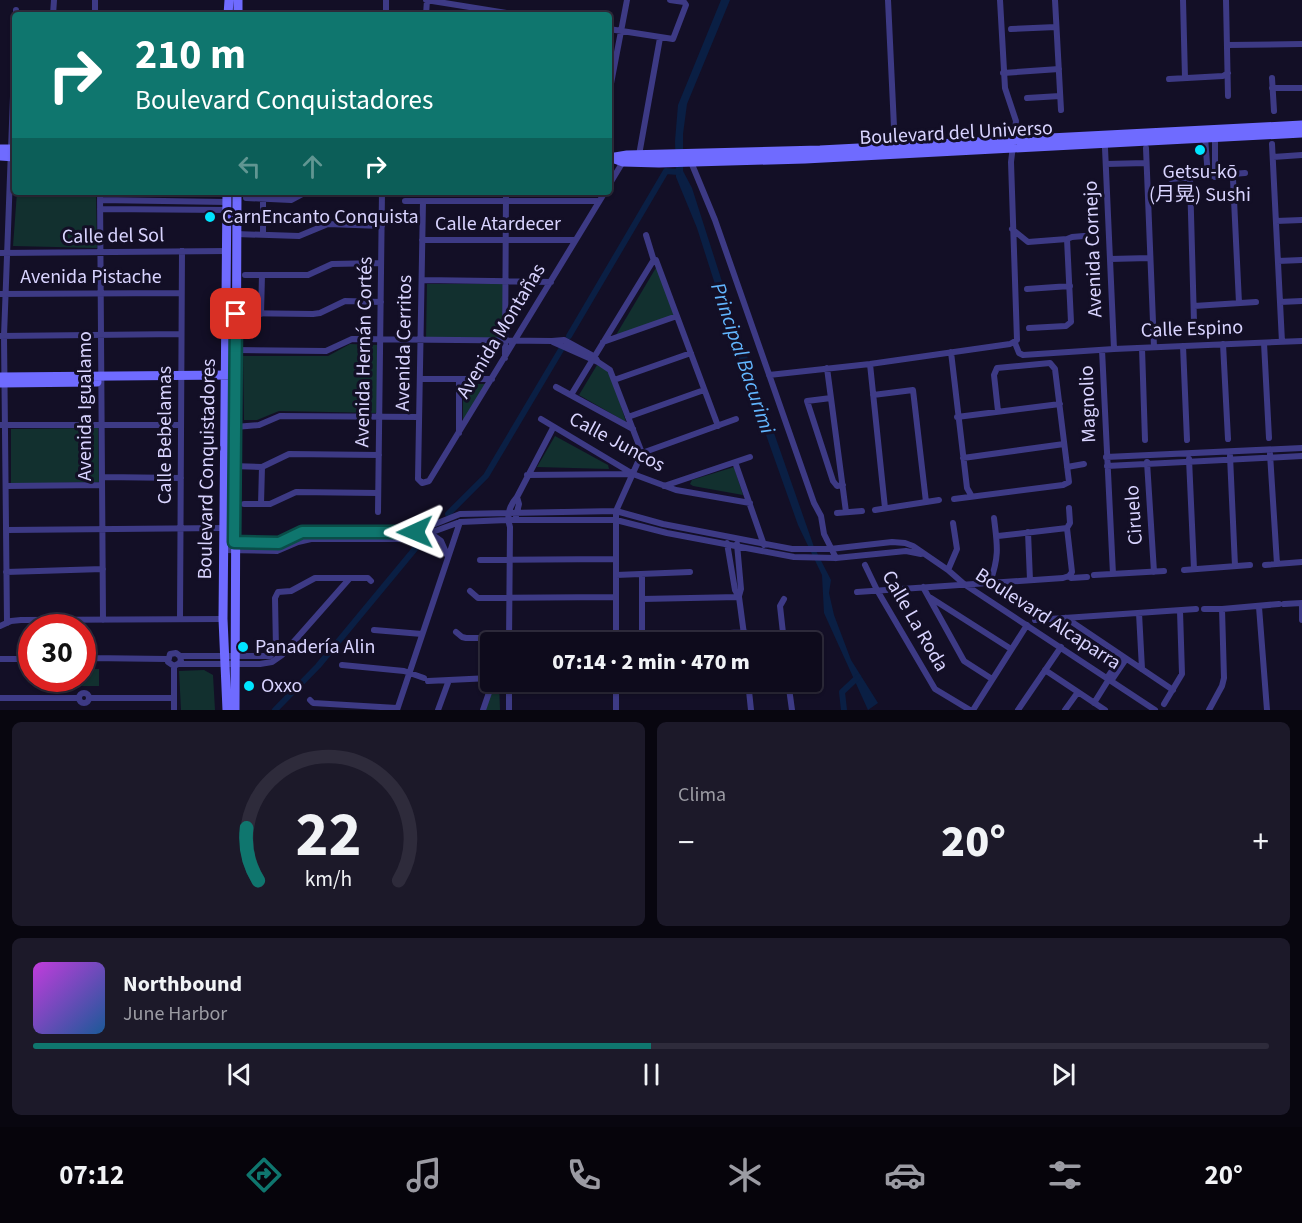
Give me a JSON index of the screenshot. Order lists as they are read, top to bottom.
{
  "streets": {
    "street": [
      "Boulevard del Universo",
      "Calle Atardecer",
      "Calle del Sol",
      "Avenida Cornejo",
      "Avenida Pistache",
      "Calle Espino",
      "Avenida Montañas",
      "Avenida Cerritos",
      "Avenida Hernán Cortés",
      "Magnolio",
      "Avenida Igualamo",
      "Calle Bebelamas",
      "Calle Juncos",
      "Boulevard Conquistadores",
      "Ciruelo",
      "Boulevard Alcaparra",
      "Calle La Roda"
    ]
  },
  "crossings": [
    ["Calle Atardecer", "Avenida Montañas"],
    ["Calle Atardecer", "Avenida Cerritos"],
    ["Calle del Sol", "Avenida Igualamo"],
    ["Calle del Sol", "Calle Bebelamas"],
    ["Calle del Sol", "Boulevard Conquistadores"],
    ["Avenida Cornejo", "Calle Espino"],
    ["Avenida Pistache", "Avenida Igualamo"],
    ["Avenida Pistache", "Calle Bebelamas"],
    ["Calle Espino", "Magnolio"],
    ["Avenida Montañas", "Avenida Cerritos"]
  ],
  "water": ["Principal Bacurimi"],
  "places": [
    "Getsu-kо̄ (月晃) Sushi",
    "CarnEncanto Conquista",
    "Panadería Alin",
    "Oxxo"
  ],
  "page": {
    "turn": ["210 m", "Boulevard Conquistadores"],
    "limit": "30",
    "trip": "07:14 · 2 min · 470 m",
    "tile": "Clima",
    "heat": ["−", "20°", "+"],
    "song": ["Northbound", "June Harbor"],
    "tabs": ["07:12", "20°"],
    "gauge": ["22", "km/h"]
  }
}
